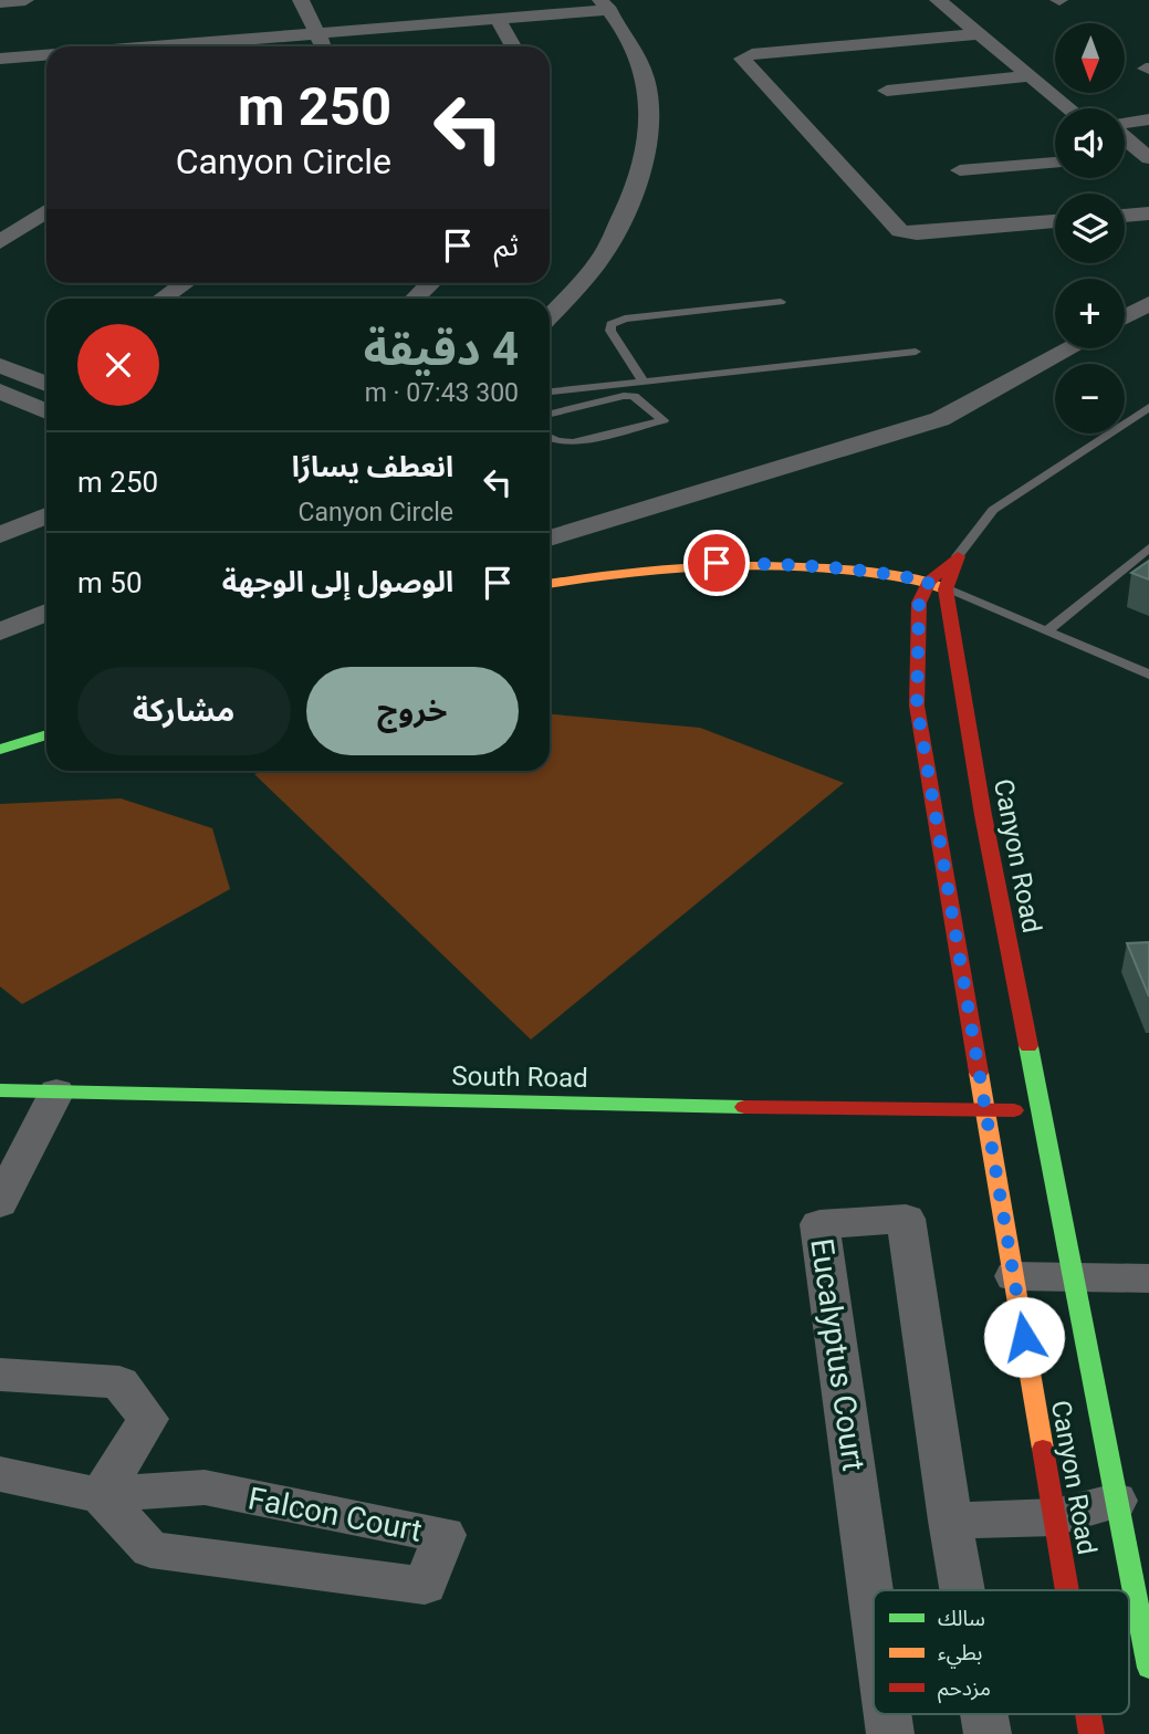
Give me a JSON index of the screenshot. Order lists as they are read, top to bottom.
{
  "streets": {
    "main road": ["Canyon Road", "South Road"],
    "street": ["Eucalyptus Court", "Falcon Court"]
  },
  "crossings": [
    ["Canyon Road", "South Road"]
  ],
  "legend": ["سالك", "بطيء", "مزدحم"],
  "north": "bottom",
  "page": {
    "map_buttons": ["+", "−"],
    "turn": ["250 m", "Canyon Circle"],
    "then": "ثم",
    "heading": ["4 دقيقة", "300 m · 07:43"],
    "list": [
      {
        "name": "انعطف يسارًا",
        "note": "Canyon Circle",
        "value": "250 m"
      },
      {
        "name": "الوصول إلى الوجهة",
        "value": "50 m"
      }
    ],
    "buttons": ["خروج", "مشاركة"]
  }
}
